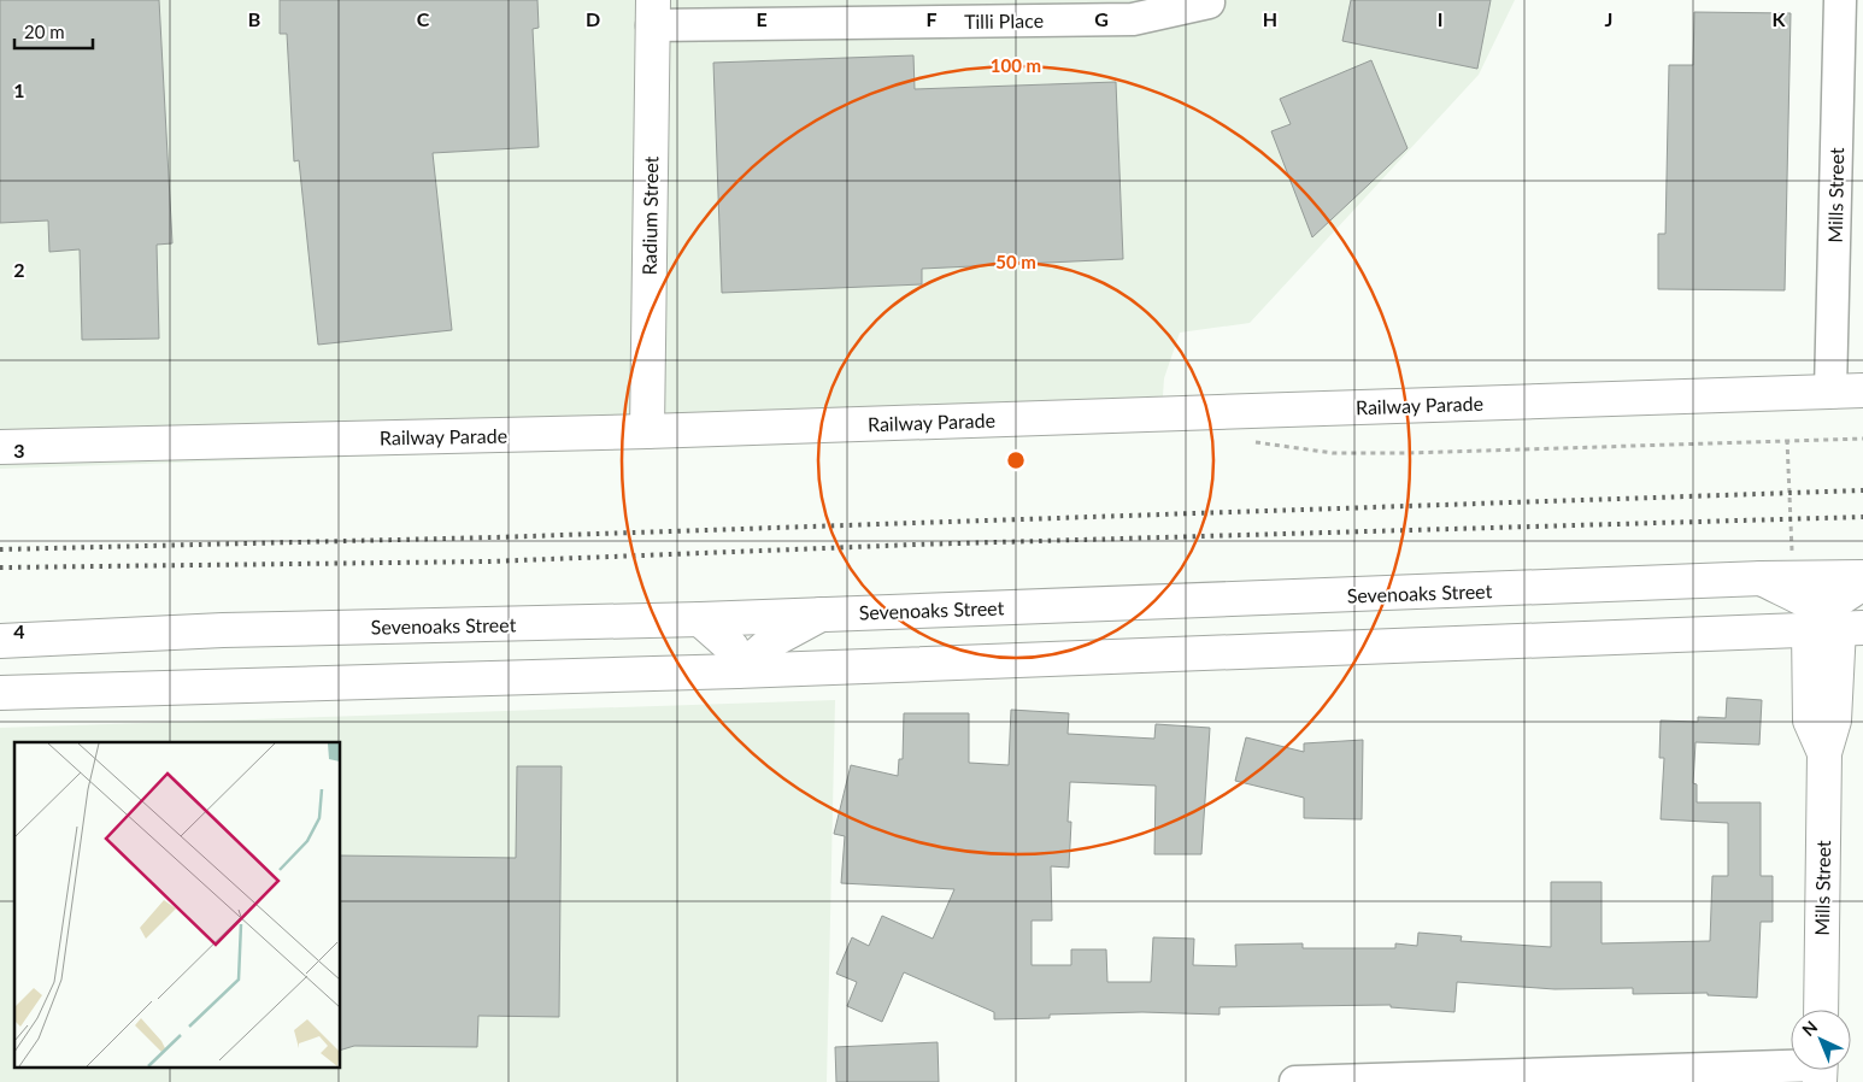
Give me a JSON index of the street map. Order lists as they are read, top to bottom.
{
  "streets": {
    "main road": [
      "Mills Street",
      "Radium Street",
      "Railway Parade",
      "Sevenoaks Street"
    ],
    "street": ["Tilli Place"]
  },
  "crossings": [
    ["Tilli Place", "Radium Street"],
    ["Mills Street", "Railway Parade"],
    ["Radium Street", "Railway Parade"]
  ],
  "scale_bar": "20 m",
  "north": "top left",
  "grid": {
    "columns": [
      "B",
      "C",
      "D",
      "E",
      "F",
      "G",
      "H",
      "I",
      "J",
      "K"
    ],
    "rows": [
      "1",
      "2",
      "3",
      "4"
    ]
  },
  "rings": ["100 m", "50 m"]
}
